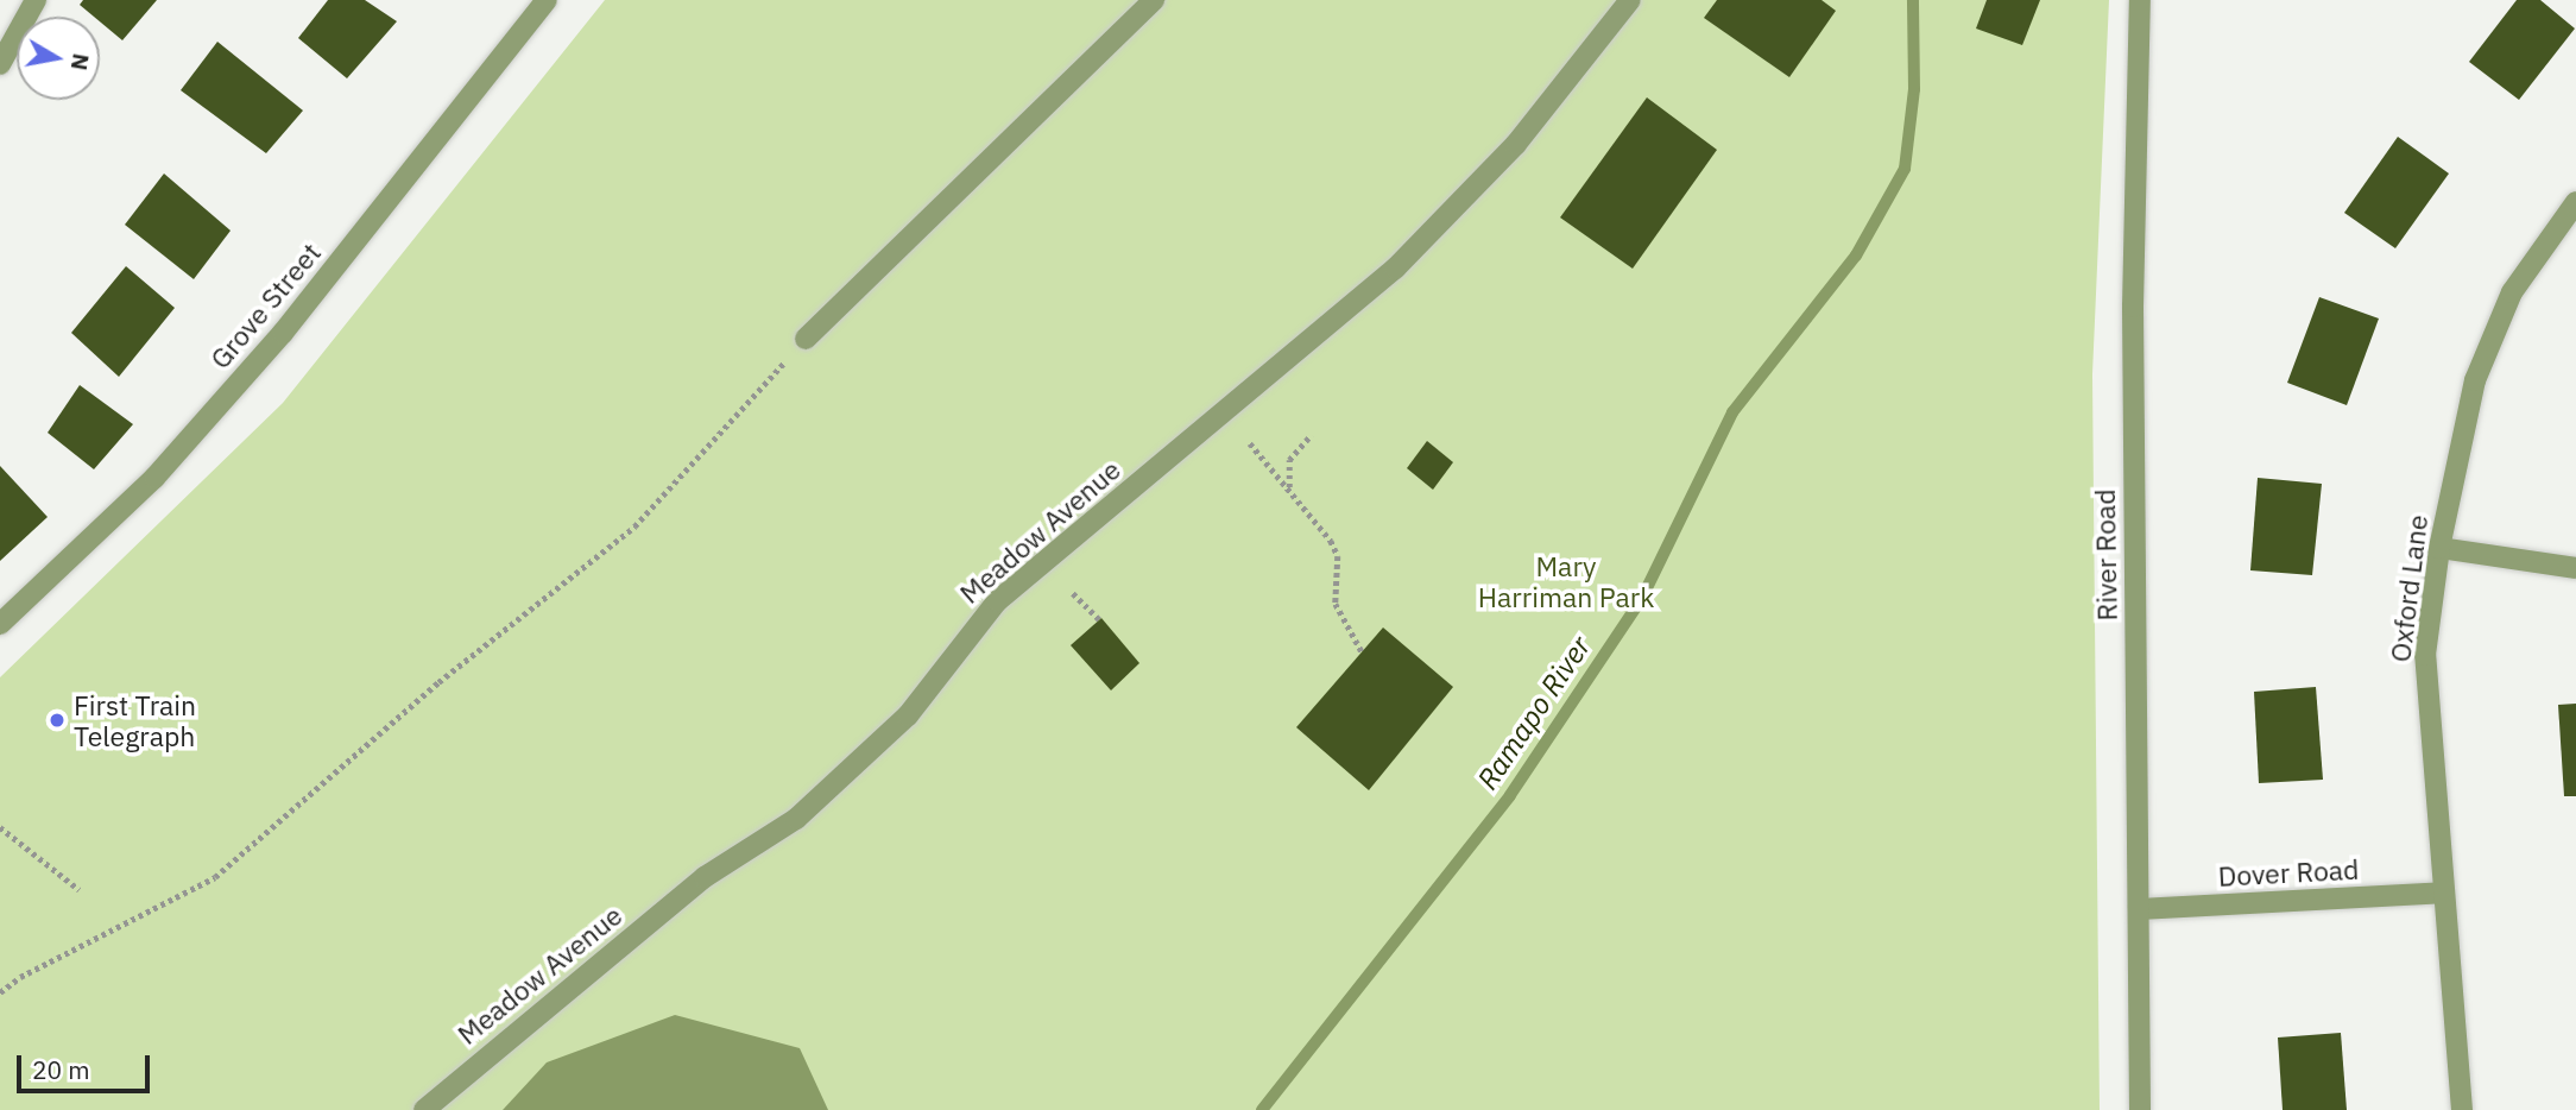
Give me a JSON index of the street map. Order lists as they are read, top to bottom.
{
  "streets": {
    "street": [
      "Grove Street",
      "Meadow Avenue",
      "River Road",
      "Oxford Lane",
      "Dover Road"
    ]
  },
  "crossings": [
    ["River Road", "Dover Road"],
    ["Oxford Lane", "Dover Road"]
  ],
  "water": ["Ramapo River"],
  "parks": ["Mary Harriman Park"],
  "places": ["First Train Telegraph"],
  "scale_bar": "20 m",
  "north": "right"
}
